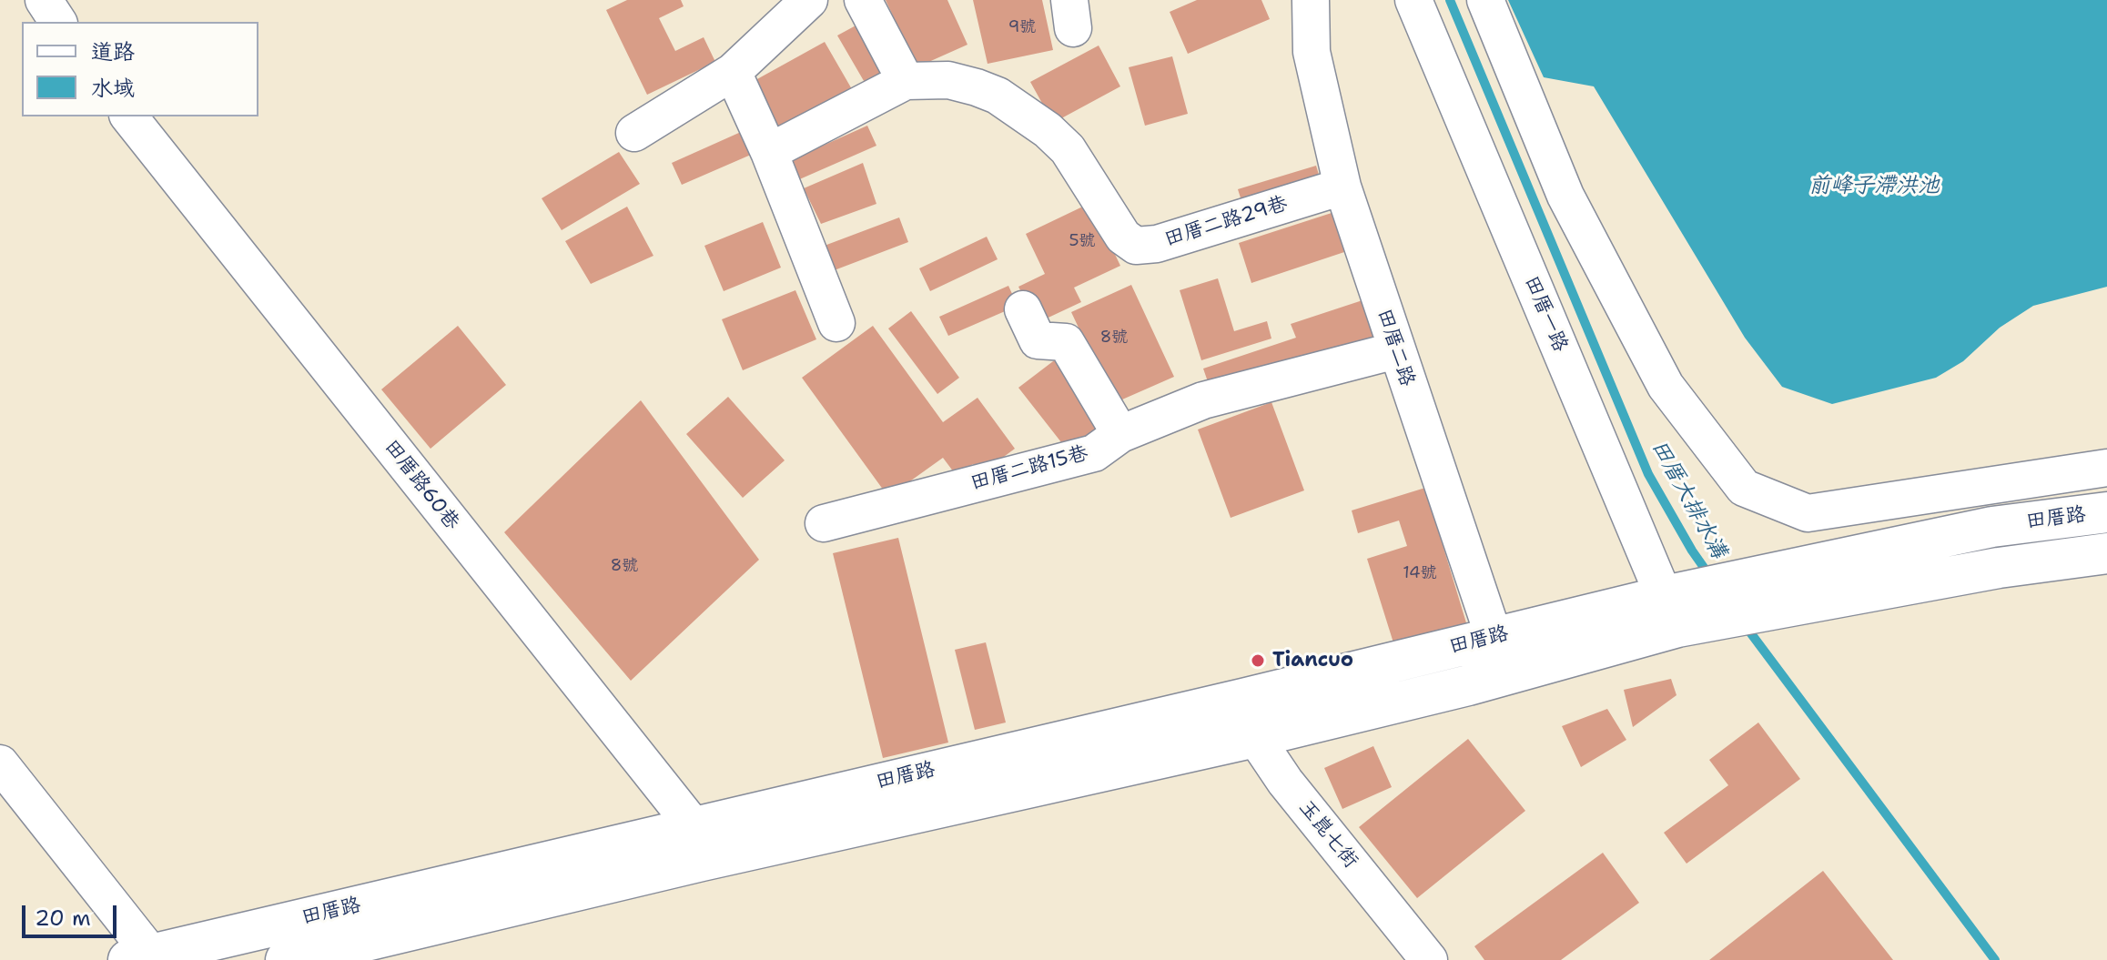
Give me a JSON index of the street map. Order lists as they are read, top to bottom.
{
  "streets": {
    "main road": ["田厝路"],
    "street": [
      "田厝二路29巷",
      "田厝一路",
      "田厝二路",
      "田厝二路15巷",
      "田厝路60巷",
      "玉崑七街"
    ]
  },
  "crossings": [
    ["田厝二路29巷", "田厝二路"],
    ["田厝一路", "田厝路"],
    ["田厝二路", "田厝二路15巷"],
    ["田厝二路", "田厝路"],
    ["田厝路60巷", "田厝路"],
    ["田厝路", "玉崑七街"]
  ],
  "water": ["前峰子滯洪池", "田厝大排水溝"],
  "places": ["Tiancuo"],
  "house_numbers": [
    "9號",
    "5號",
    "8號",
    "8號",
    "14號"
  ],
  "legend": ["道路", "水域"],
  "scale_bar": "20 m"
}
